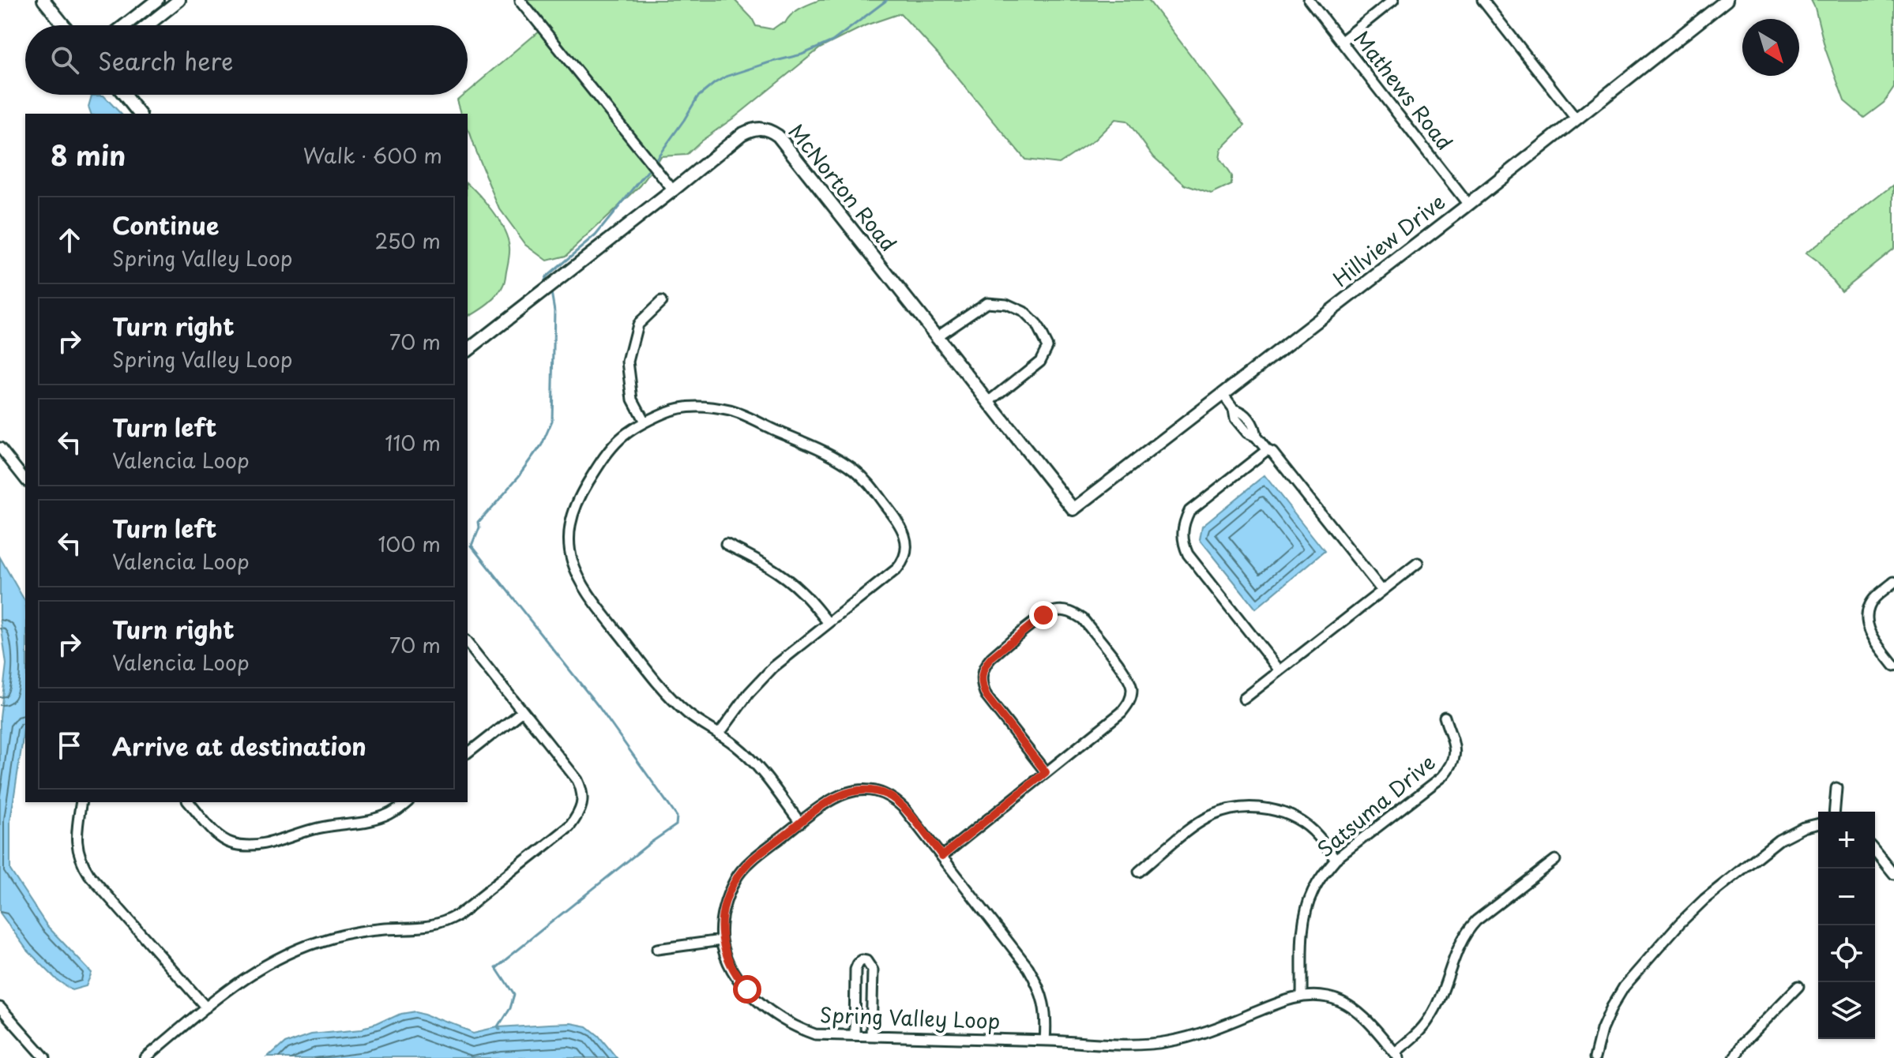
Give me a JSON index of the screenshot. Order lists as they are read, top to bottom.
{
  "streets": {
    "street": [
      "Mathews Road",
      "McNorton Road",
      "Hillview Drive",
      "Satsuma Drive",
      "Spring Valley Loop"
    ]
  },
  "crossings": [
    ["Mathews Road", "Hillview Drive"],
    ["McNorton Road", "Hillview Drive"]
  ],
  "north": "bottom right",
  "page": {
    "search": "Search here",
    "heading": ["8 min", "Walk · 600 m"],
    "list": [
      ["Continue", "Spring Valley Loop", "250 m"],
      ["Turn right", "Spring Valley Loop", "70 m"],
      ["Turn left", "Valencia Loop", "110 m"],
      ["Turn left", "Valencia Loop", "100 m"],
      ["Turn right", "Valencia Loop", "70 m"],
      "Arrive at destination"
    ],
    "map_buttons": ["+", "−"]
  }
}
